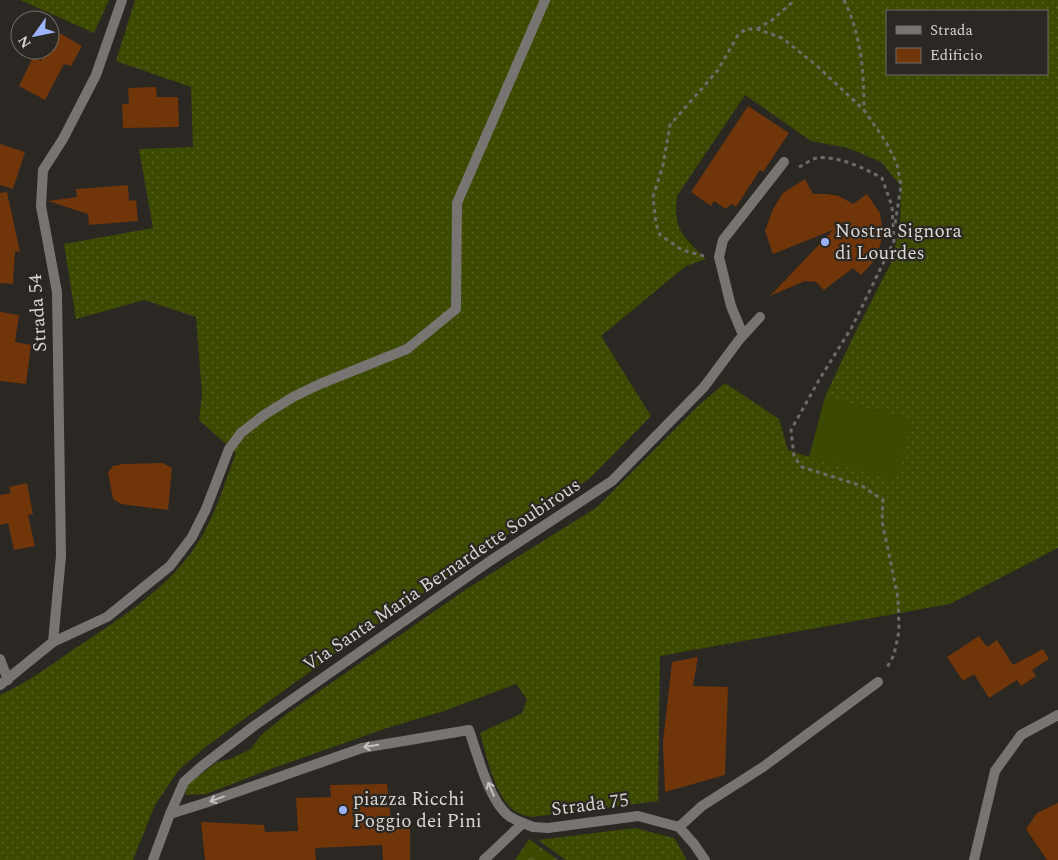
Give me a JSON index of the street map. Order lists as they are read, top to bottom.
{
  "streets": {
    "street": ["Strada 54", "Via Santa Maria Bernardette Soubirous", "Strada 75"]
  },
  "places": ["Nostra Signora di Lourdes", "piazza Ricchi Poggio dei Pini"],
  "legend": ["Strada", "Edificio"],
  "north": "bottom left"
}
